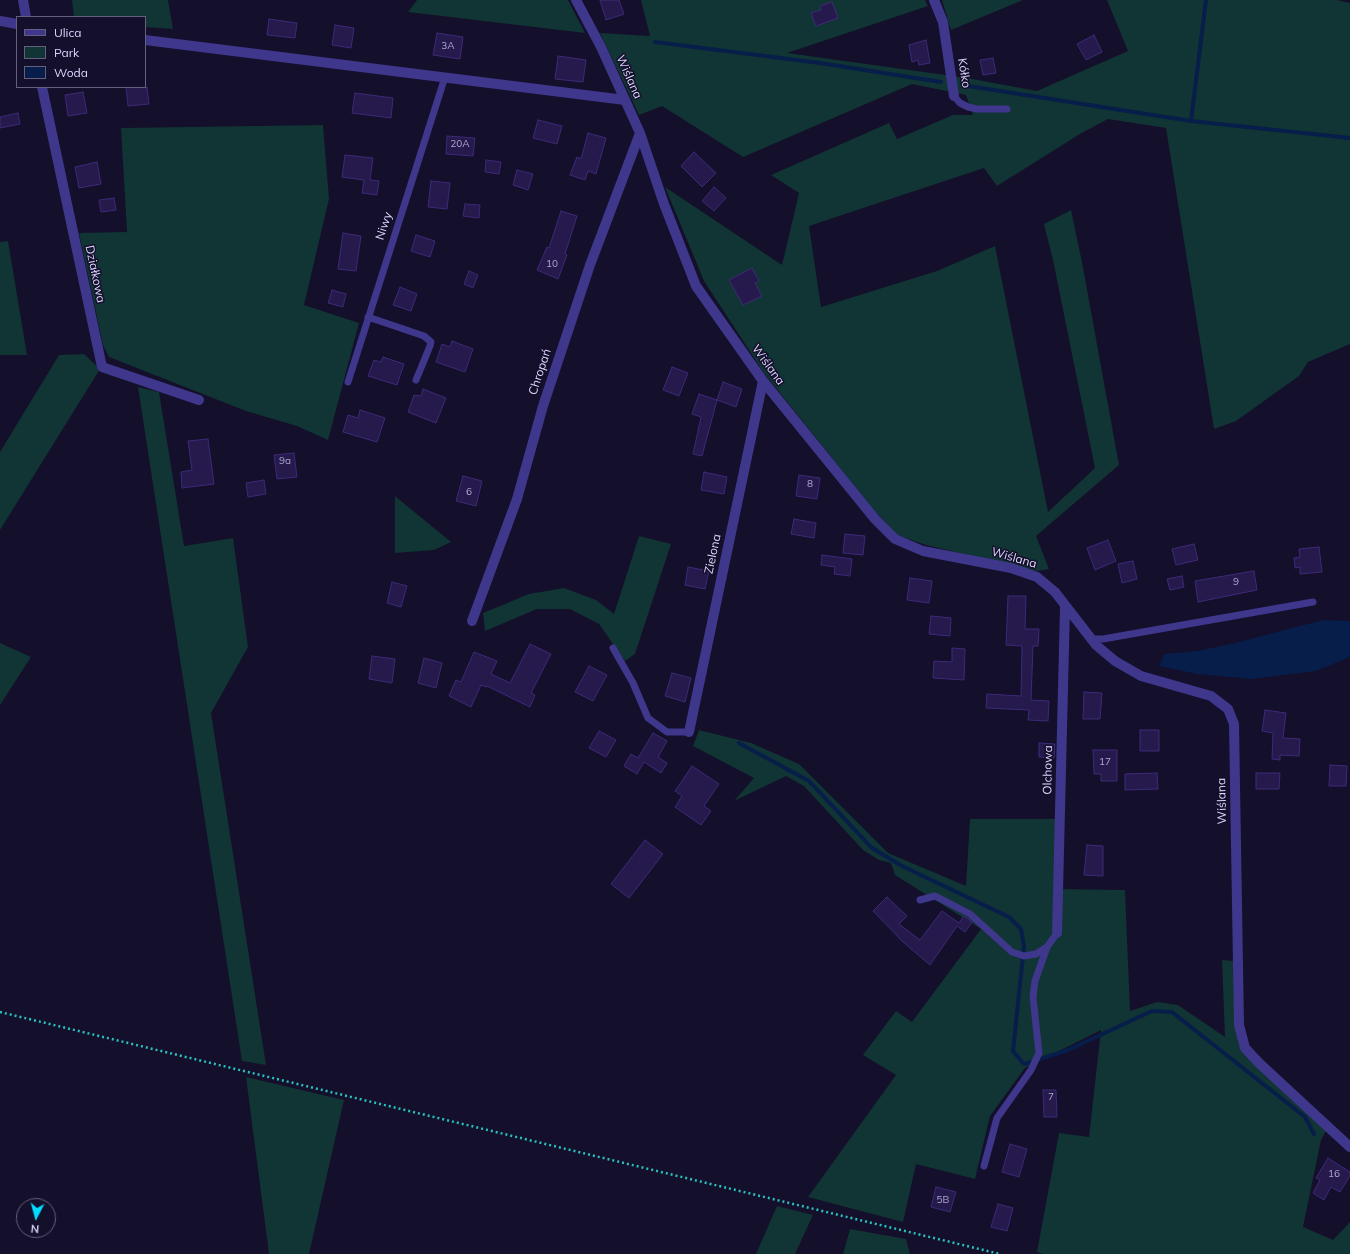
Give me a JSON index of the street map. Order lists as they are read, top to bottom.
{
  "streets": {
    "street": [
      "Kółko",
      "Wiślana",
      "Działkowa",
      "Chropań",
      "Zielona",
      "Olchowa"
    ],
    "lane": ["Niwy"]
  },
  "crossings": [
    ["Wiślana", "Chropań"],
    ["Wiślana", "Zielona"],
    ["Wiślana", "Olchowa"]
  ],
  "house_numbers": [
    "3A",
    "20A",
    "10",
    "9a",
    "8",
    "6",
    "9",
    "17",
    "7",
    "16",
    "5B"
  ],
  "legend": ["Ulica", "Park", "Woda"],
  "north": "bottom"
}
